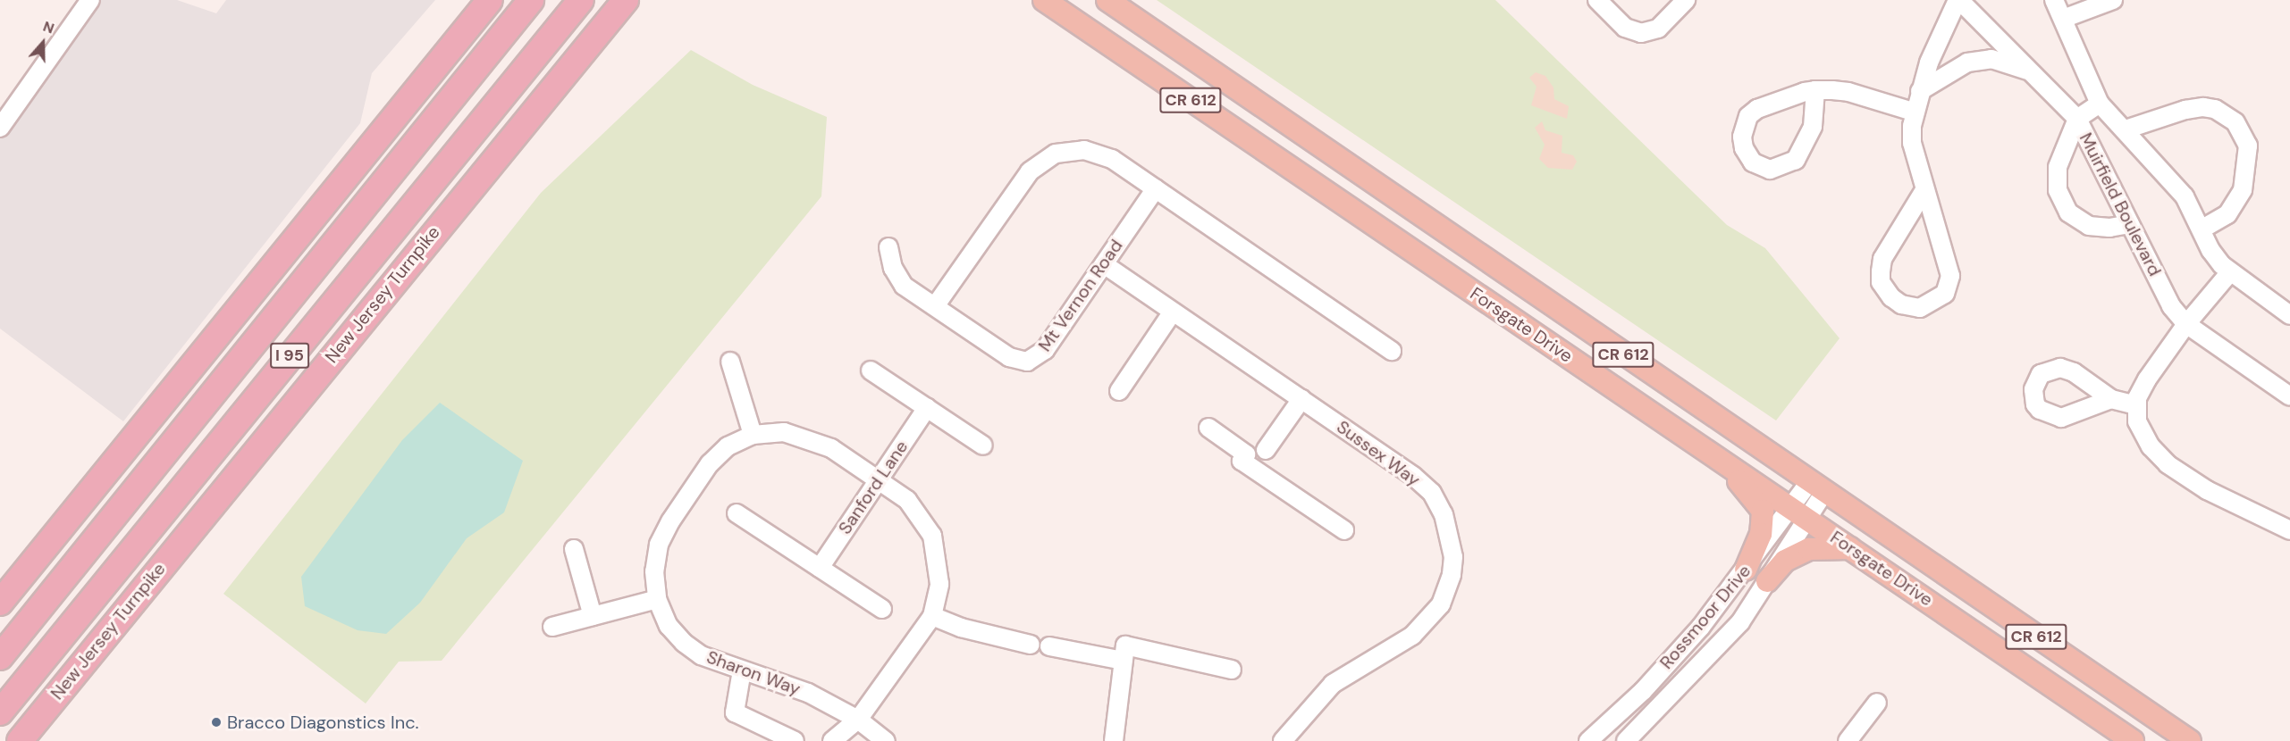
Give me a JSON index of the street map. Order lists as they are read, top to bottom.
{
  "streets": {
    "highway": ["New Jersey Turnpike", "I 95"],
    "main road": ["CR 612", "Forsgate Drive"],
    "street": [
      "Muirfield Boulevard",
      "Mt Vernon Road",
      "Sussex Way",
      "Sanford Lane",
      "Rossmoor Drive",
      "Sharon Way"
    ]
  },
  "crossings": [
    ["Mt Vernon Road", "Sussex Way"],
    ["Forsgate Drive", "Rossmoor Drive"],
    ["Sanford Lane", "Sharon Way"]
  ],
  "places": ["Bracco Diagonstics Inc."],
  "north": "top"
}
